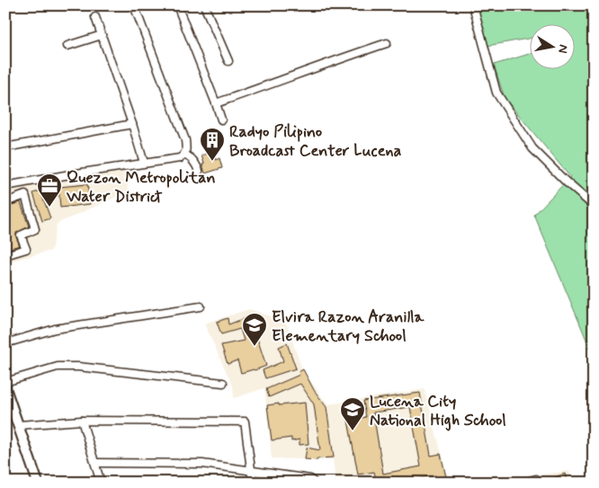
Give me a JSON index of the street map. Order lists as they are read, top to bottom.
{
  "places": {
    "building": ["Radyo Pilipino Broadcast Center Lucena"],
    "office": ["Quezon Metropolitan Water District"],
    "school or university": ["Elvira Razon Aranilla Elementary School", "Lucena City National High School"]
  },
  "north": "right"
}
